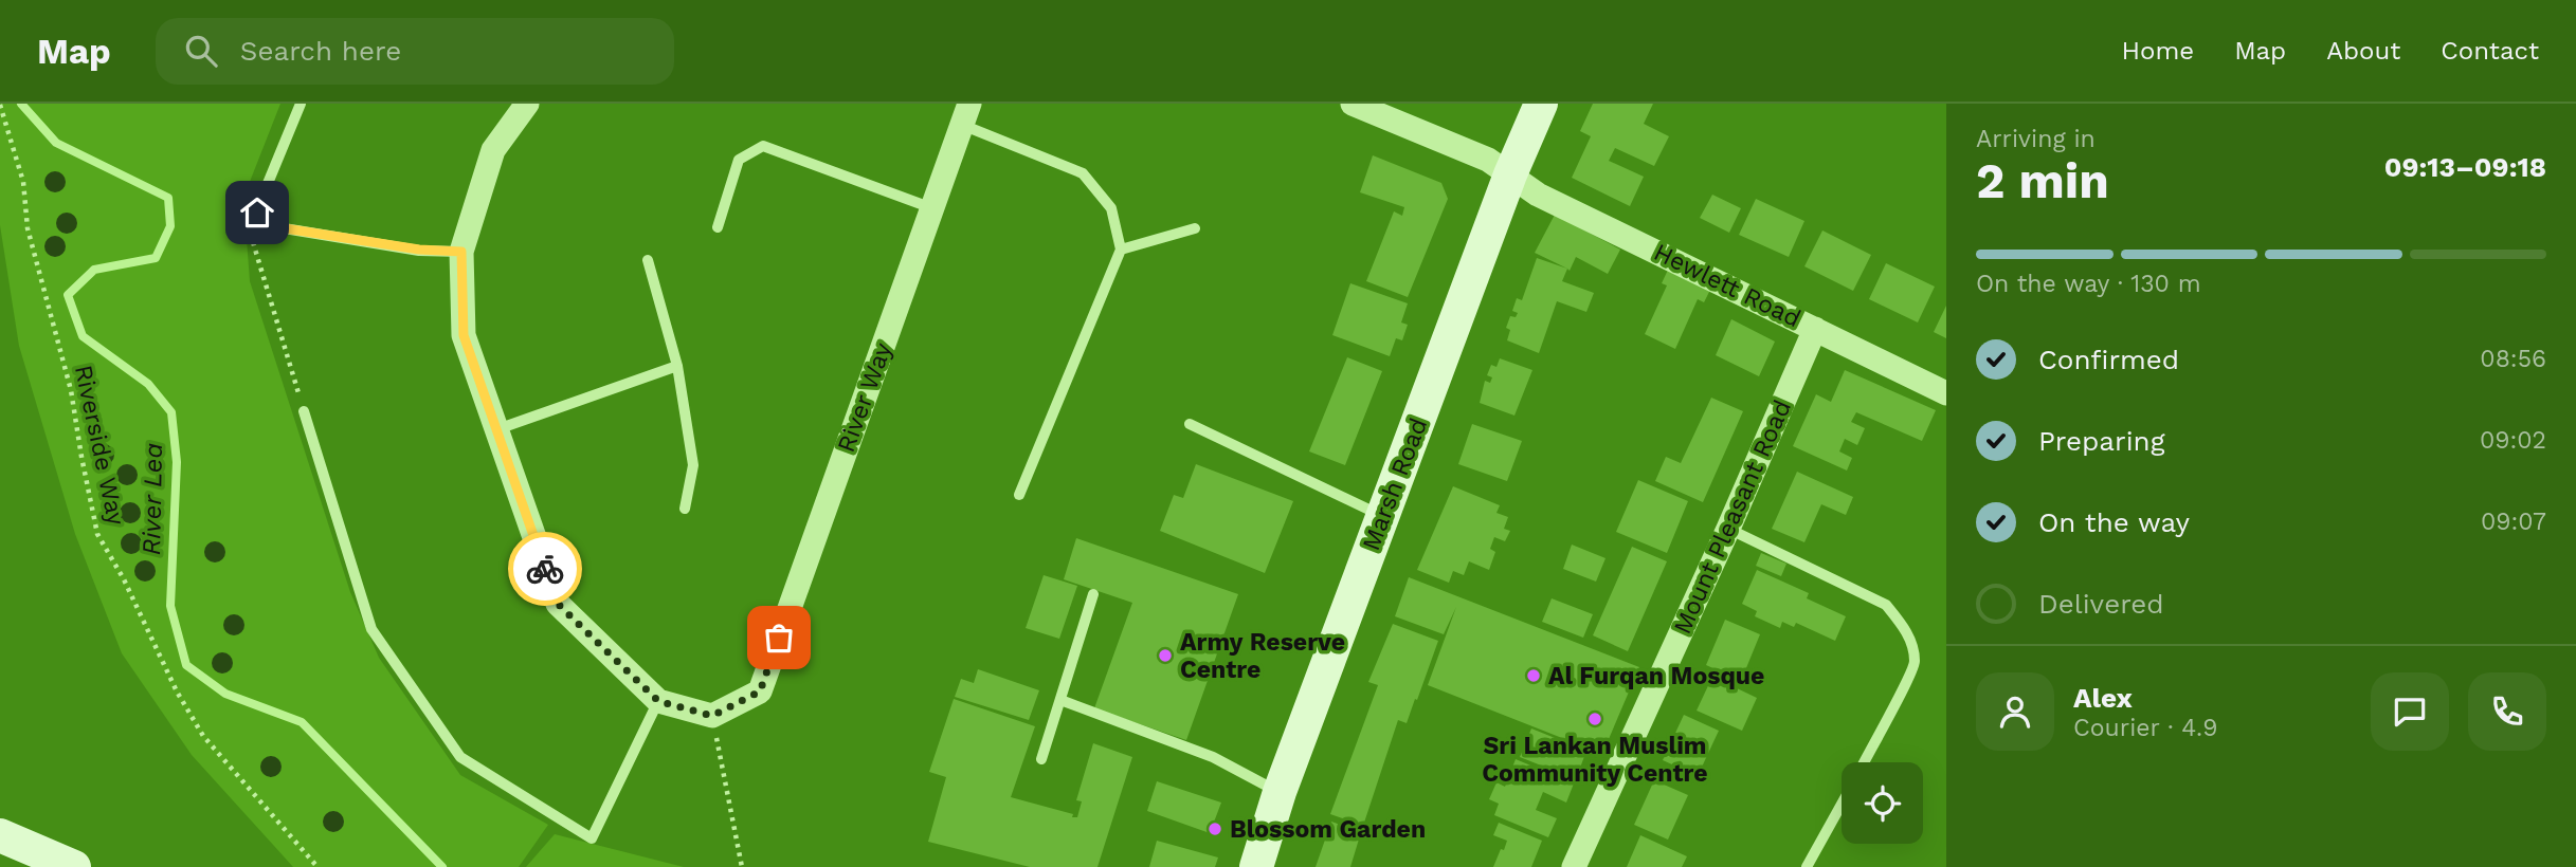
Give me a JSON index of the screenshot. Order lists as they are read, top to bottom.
{
  "streets": {
    "main road": ["Marsh Road"],
    "street": ["Hewlett Road", "River Way", "Mount Pleasant Road"],
    "path": ["Riverside Way"]
  },
  "crossings": [
    ["Hewlett Road", "Marsh Road"],
    ["Hewlett Road", "Mount Pleasant Road"]
  ],
  "water": ["River Lea"],
  "places": [
    "Army Reserve Centre",
    "Al Furqan Mosque",
    "Sri Lankan Muslim Community Centre",
    "Blossom Garden"
  ],
  "page": {
    "header": "Map",
    "search": "Search here",
    "nav": [
      "Home",
      "Map",
      "About",
      "Contact"
    ],
    "heading": ["2 min", "Arriving in", "09:13–09:18"],
    "panel": ["Alex", "Courier · 4.9"],
    "bar": "On the way · 130 m",
    "list": [
      ["Confirmed", "08:56"],
      ["Preparing", "09:02"],
      ["On the way", "09:07"],
      "Delivered"
    ]
  }
}
